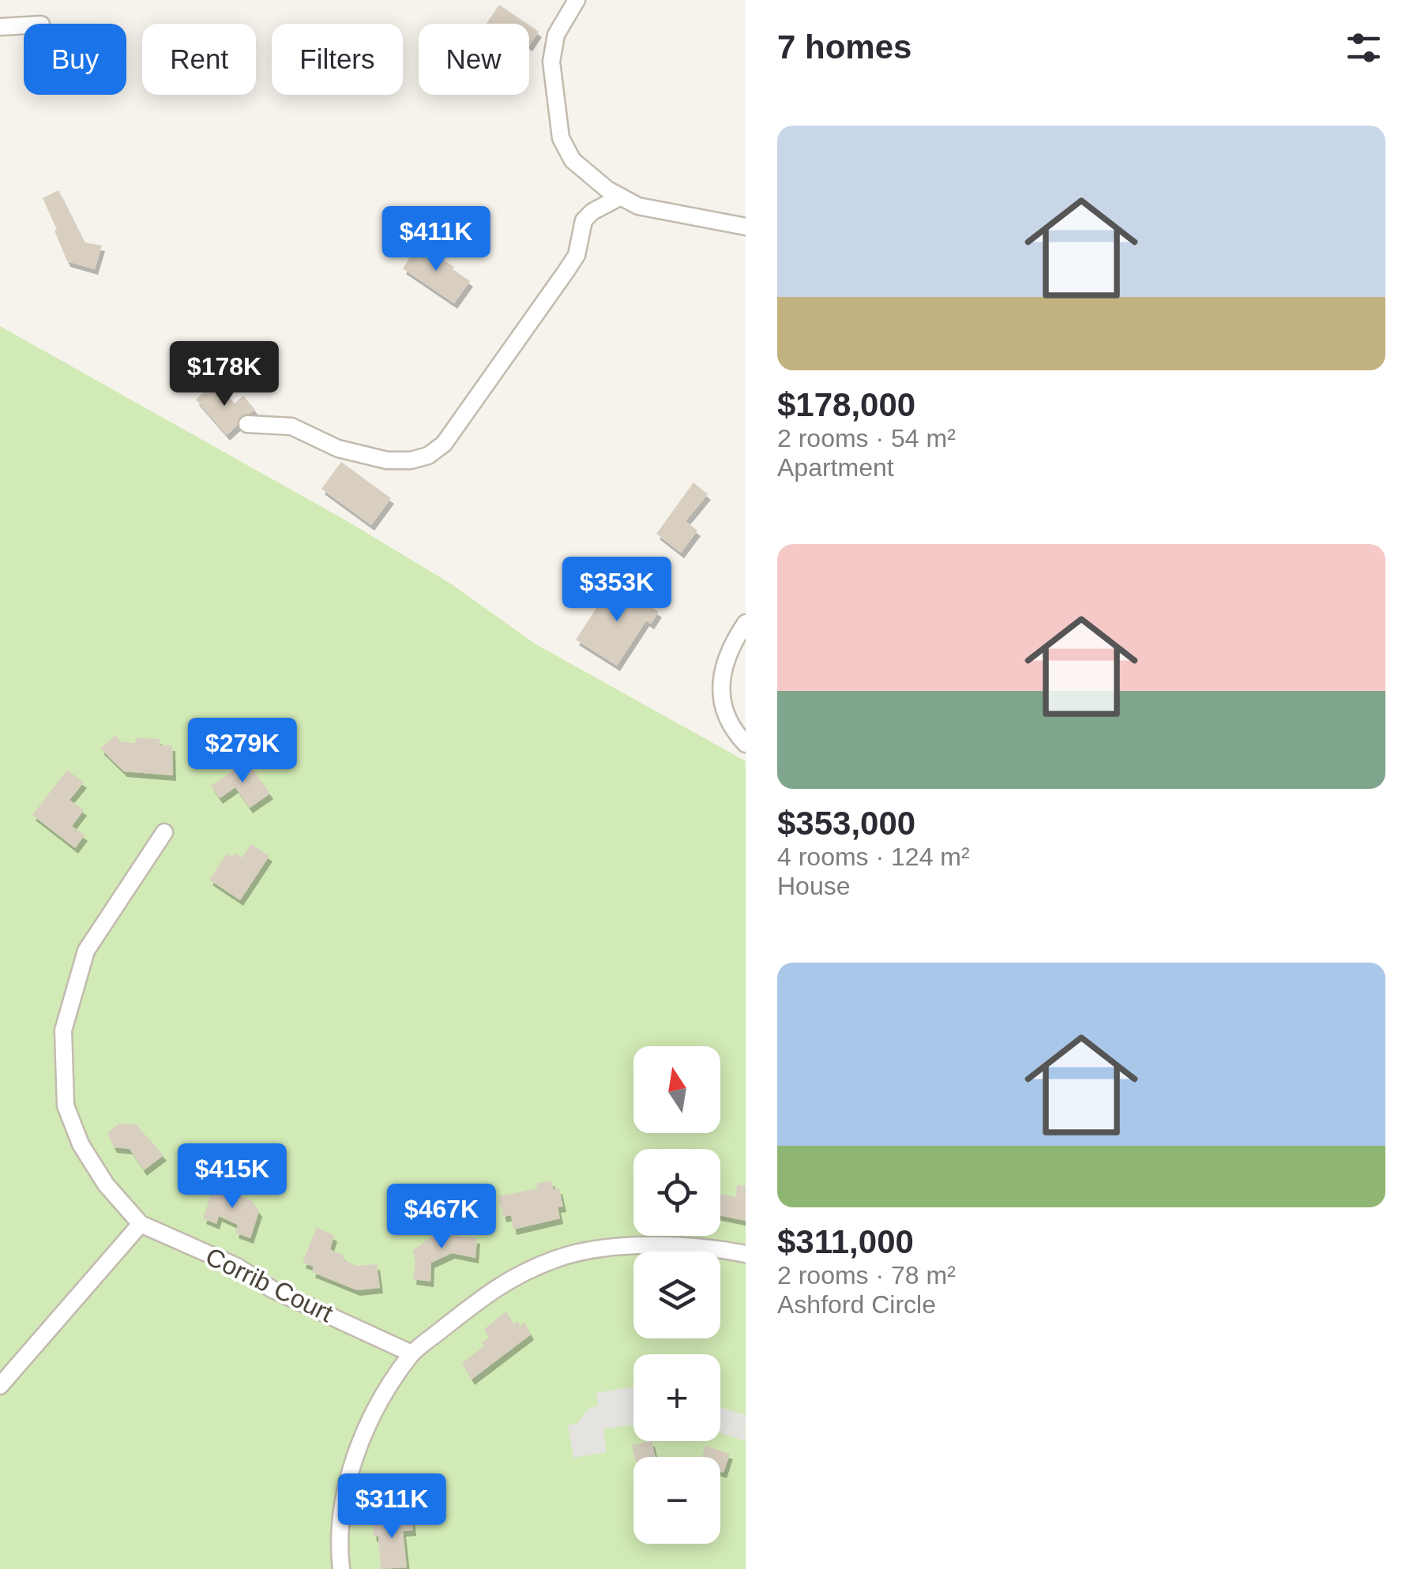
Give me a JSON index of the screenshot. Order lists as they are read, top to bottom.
{
  "streets": {
    "street": ["Corrib Court"]
  },
  "north": "top",
  "page": {
    "heading": "7 homes",
    "chip": [
      "Buy",
      "Rent",
      "Filters",
      "New"
    ],
    "list": [
      {
        "name": "$178,000",
        "note": "2 rooms · 54 m² · Apartment"
      },
      {
        "name": "$353,000",
        "note": "4 rooms · 124 m² · House"
      },
      {
        "name": "$311,000",
        "note": "2 rooms · 78 m² · Ashford Circle"
      }
    ],
    "price": [
      "$411K",
      "$178K",
      "$353K",
      "$279K",
      "$415K",
      "$467K",
      "$311K"
    ],
    "map_buttons": ["+", "−"]
  }
}
